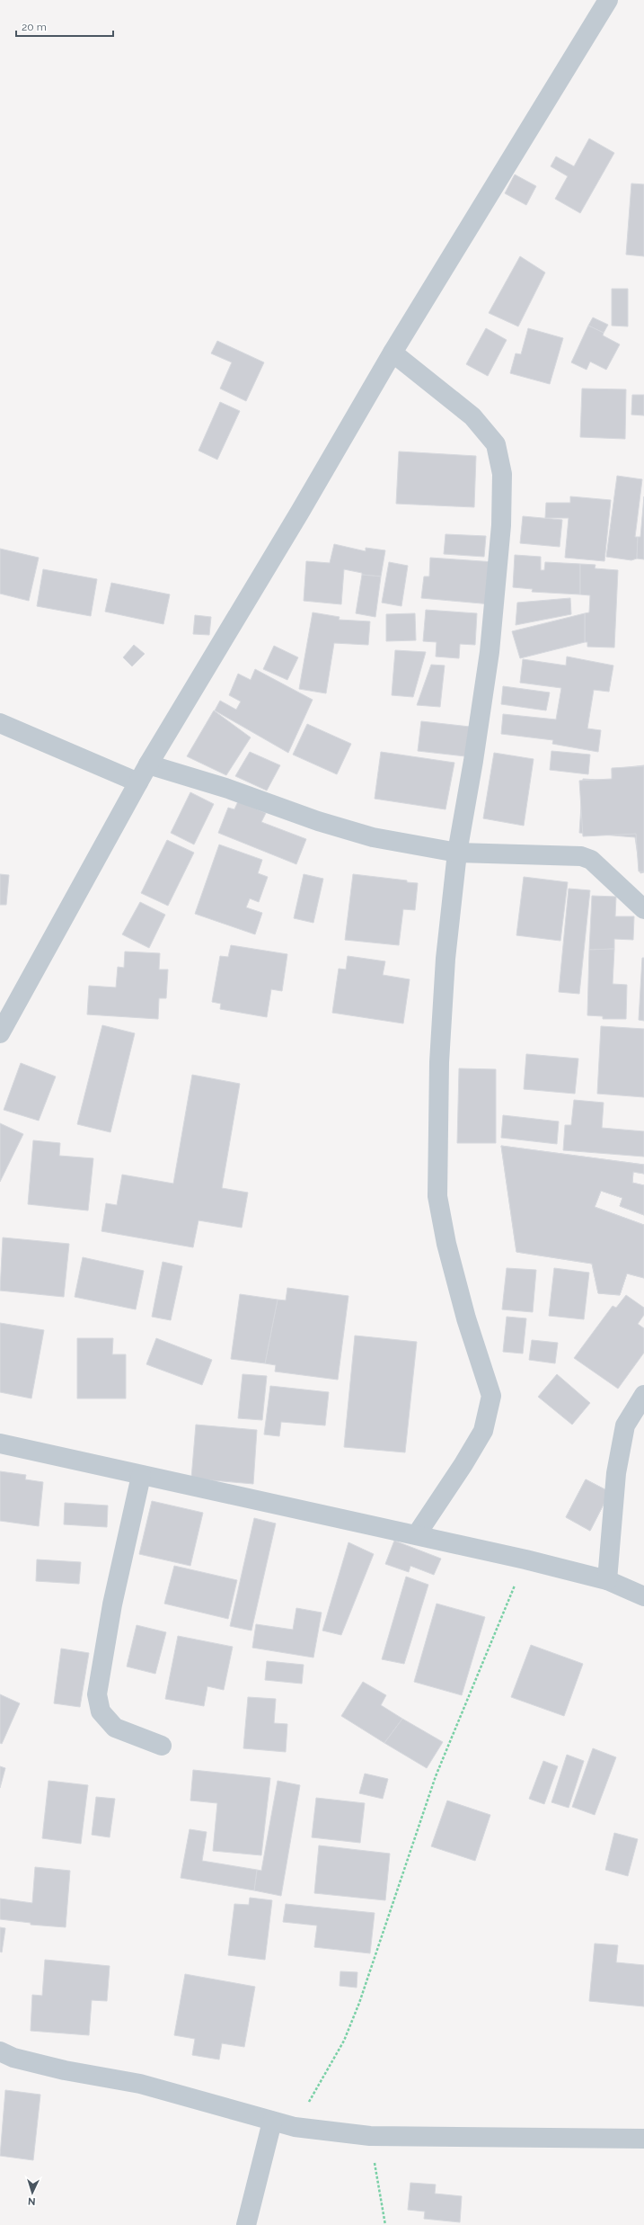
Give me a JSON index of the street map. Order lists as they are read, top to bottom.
{
  "scale_bar": "20 m",
  "north": "bottom"
}
